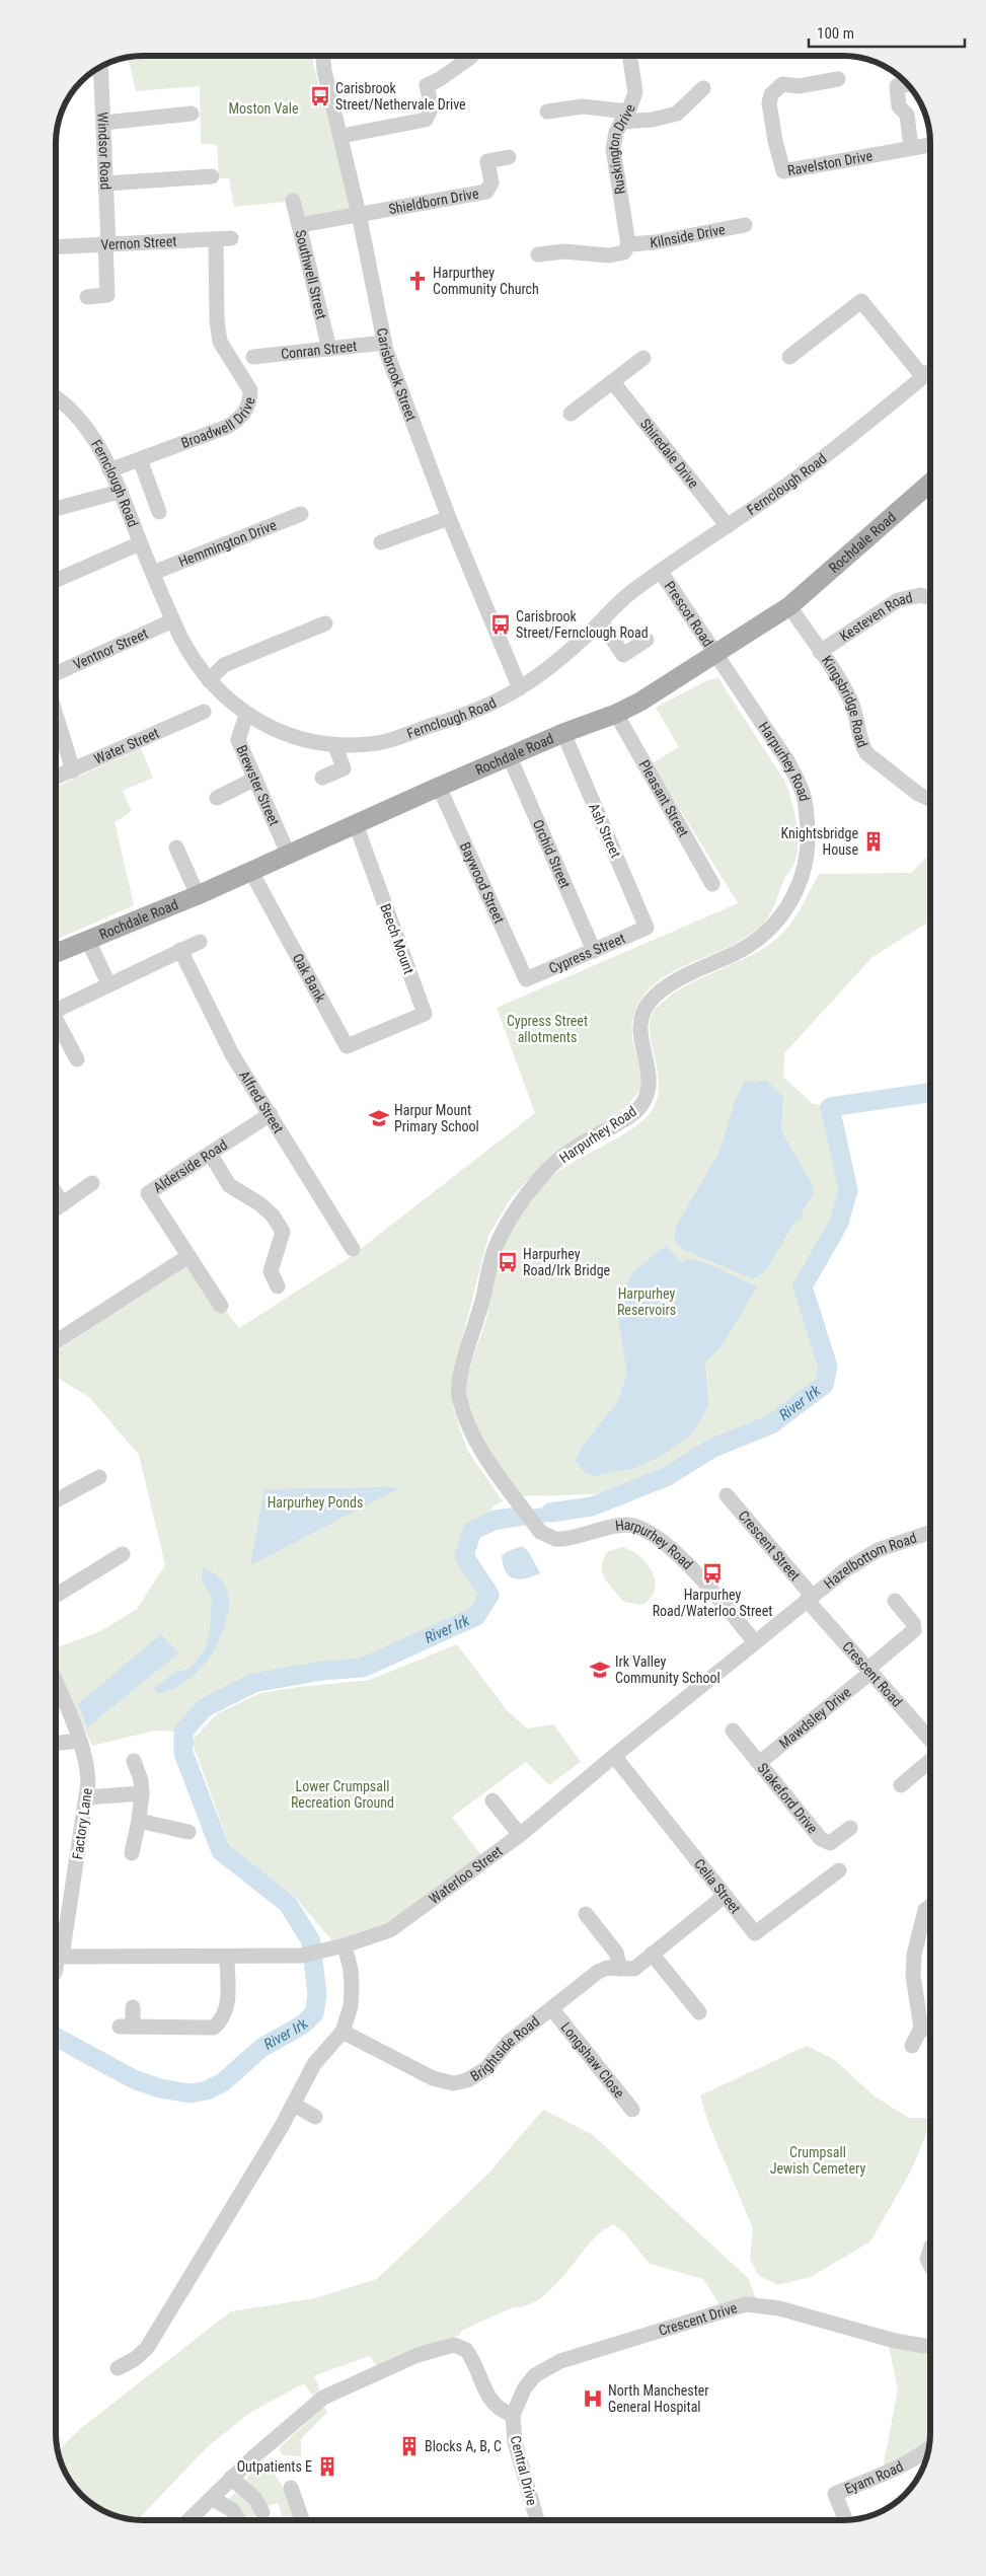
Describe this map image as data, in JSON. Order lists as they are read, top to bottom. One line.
{"streets":{"main road":["Rochdale Road"],"street":["Ruskington Drive","Windsor Road","Ravelston Drive","Shieldborn Drive","Kilnside Drive","Vernon Street","Southwell Street","Conran Street","Carisbrook Street","Broadwell Drive","Shiredale Drive","Fernclough Road","Hemmington Drive","Prescot Road","Kesteven Road","Ventnor Street","Kingsbridge Road","Water Street","Harpurhey Road","Brewster Street","Pleasant Street","Ash Street","Orchid Street","Baywood Street","Beech Mount","Cypress Street","Oak Bank","Alfred Street","Alderside Road","Crescent Street","Hazelbottom Road","Crescent Road","Mawdsley Drive","Stakeford Drive","Factory Lane","Waterloo Street","Celia Street","Brightside Road","Longshaw Close","Crescent Drive","Central Drive","Eyam Road"]},"crossings":[["Ruskington Drive","Kilnside Drive"],["Windsor Road","Vernon Street"],["Shieldborn Drive","Carisbrook Street"],["Vernon Street","Broadwell Drive"],["Southwell Street","Conran Street"],["Conran Street","Carisbrook Street"],["Carisbrook Street","Fernclough Road"],["Broadwell Drive","Fernclough Road"],["Shiredale Drive","Fernclough Road"],["Fernclough Road","Hemmington Drive"],["Fernclough Road","Prescot Road"],["Fernclough Road","Ventnor Street"],["Fernclough Road","Brewster Street"],["Rochdale Road","Prescot Road"],["Rochdale Road","Kingsbridge Road"],["Rochdale Road","Harpurhey Road"],["Rochdale Road","Brewster Street"],["Rochdale Road","Pleasant Street"],["Rochdale Road","Ash Street"],["Rochdale Road","Orchid Street"],["Rochdale Road","Baywood Street"],["Rochdale Road","Beech Mount"],["Rochdale Road","Oak Bank"],["Prescot Road","Harpurhey Road"],["Kesteven Road","Kingsbridge Road"],["Harpurhey Road","Waterloo Street"],["Ash Street","Cypress Street"],["Orchid Street","Cypress Street"],["Baywood Street","Cypress Street"],["Beech Mount","Oak Bank"],["Alfred Street","Alderside Road"],["Crescent Street","Hazelbottom Road"],["Crescent Street","Crescent Road"],["Crescent Street","Waterloo Street"],["Hazelbottom Road","Crescent Road"],["Hazelbottom Road","Waterloo Street"],["Crescent Road","Mawdsley Drive"],["Crescent Road","Waterloo Street"],["Mawdsley Drive","Stakeford Drive"],["Factory Lane","Waterloo Street"],["Waterloo Street","Celia Street"],["Celia Street","Brightside Road"],["Brightside Road","Longshaw Close"],["Crescent Drive","Central Drive"]],"water":["River Irk"],"parks":["Moston Vale","Cypress Street allotments","Harpurhey Reservoirs","Harpurhey Ponds","Lower Crumpsall Recreation Ground","Crumpsall Jewish Cemetery"],"places":{"bus stop":["Carisbrook Street/Nethervale Drive","Carisbrook Street/Fernclough Road","Harpurhey Road/Irk Bridge","Harpurhey Road/Waterloo Street"],"church":["Harpurthey Community Church"],"building":["Knightsbridge House","Blocks A, B, C","Outpatients E"],"school or university":["Harpur Mount Primary School","Irk Valley Community School"],"hospital":["North Manchester General Hospital"]},"scale_bar":"100 m"}
